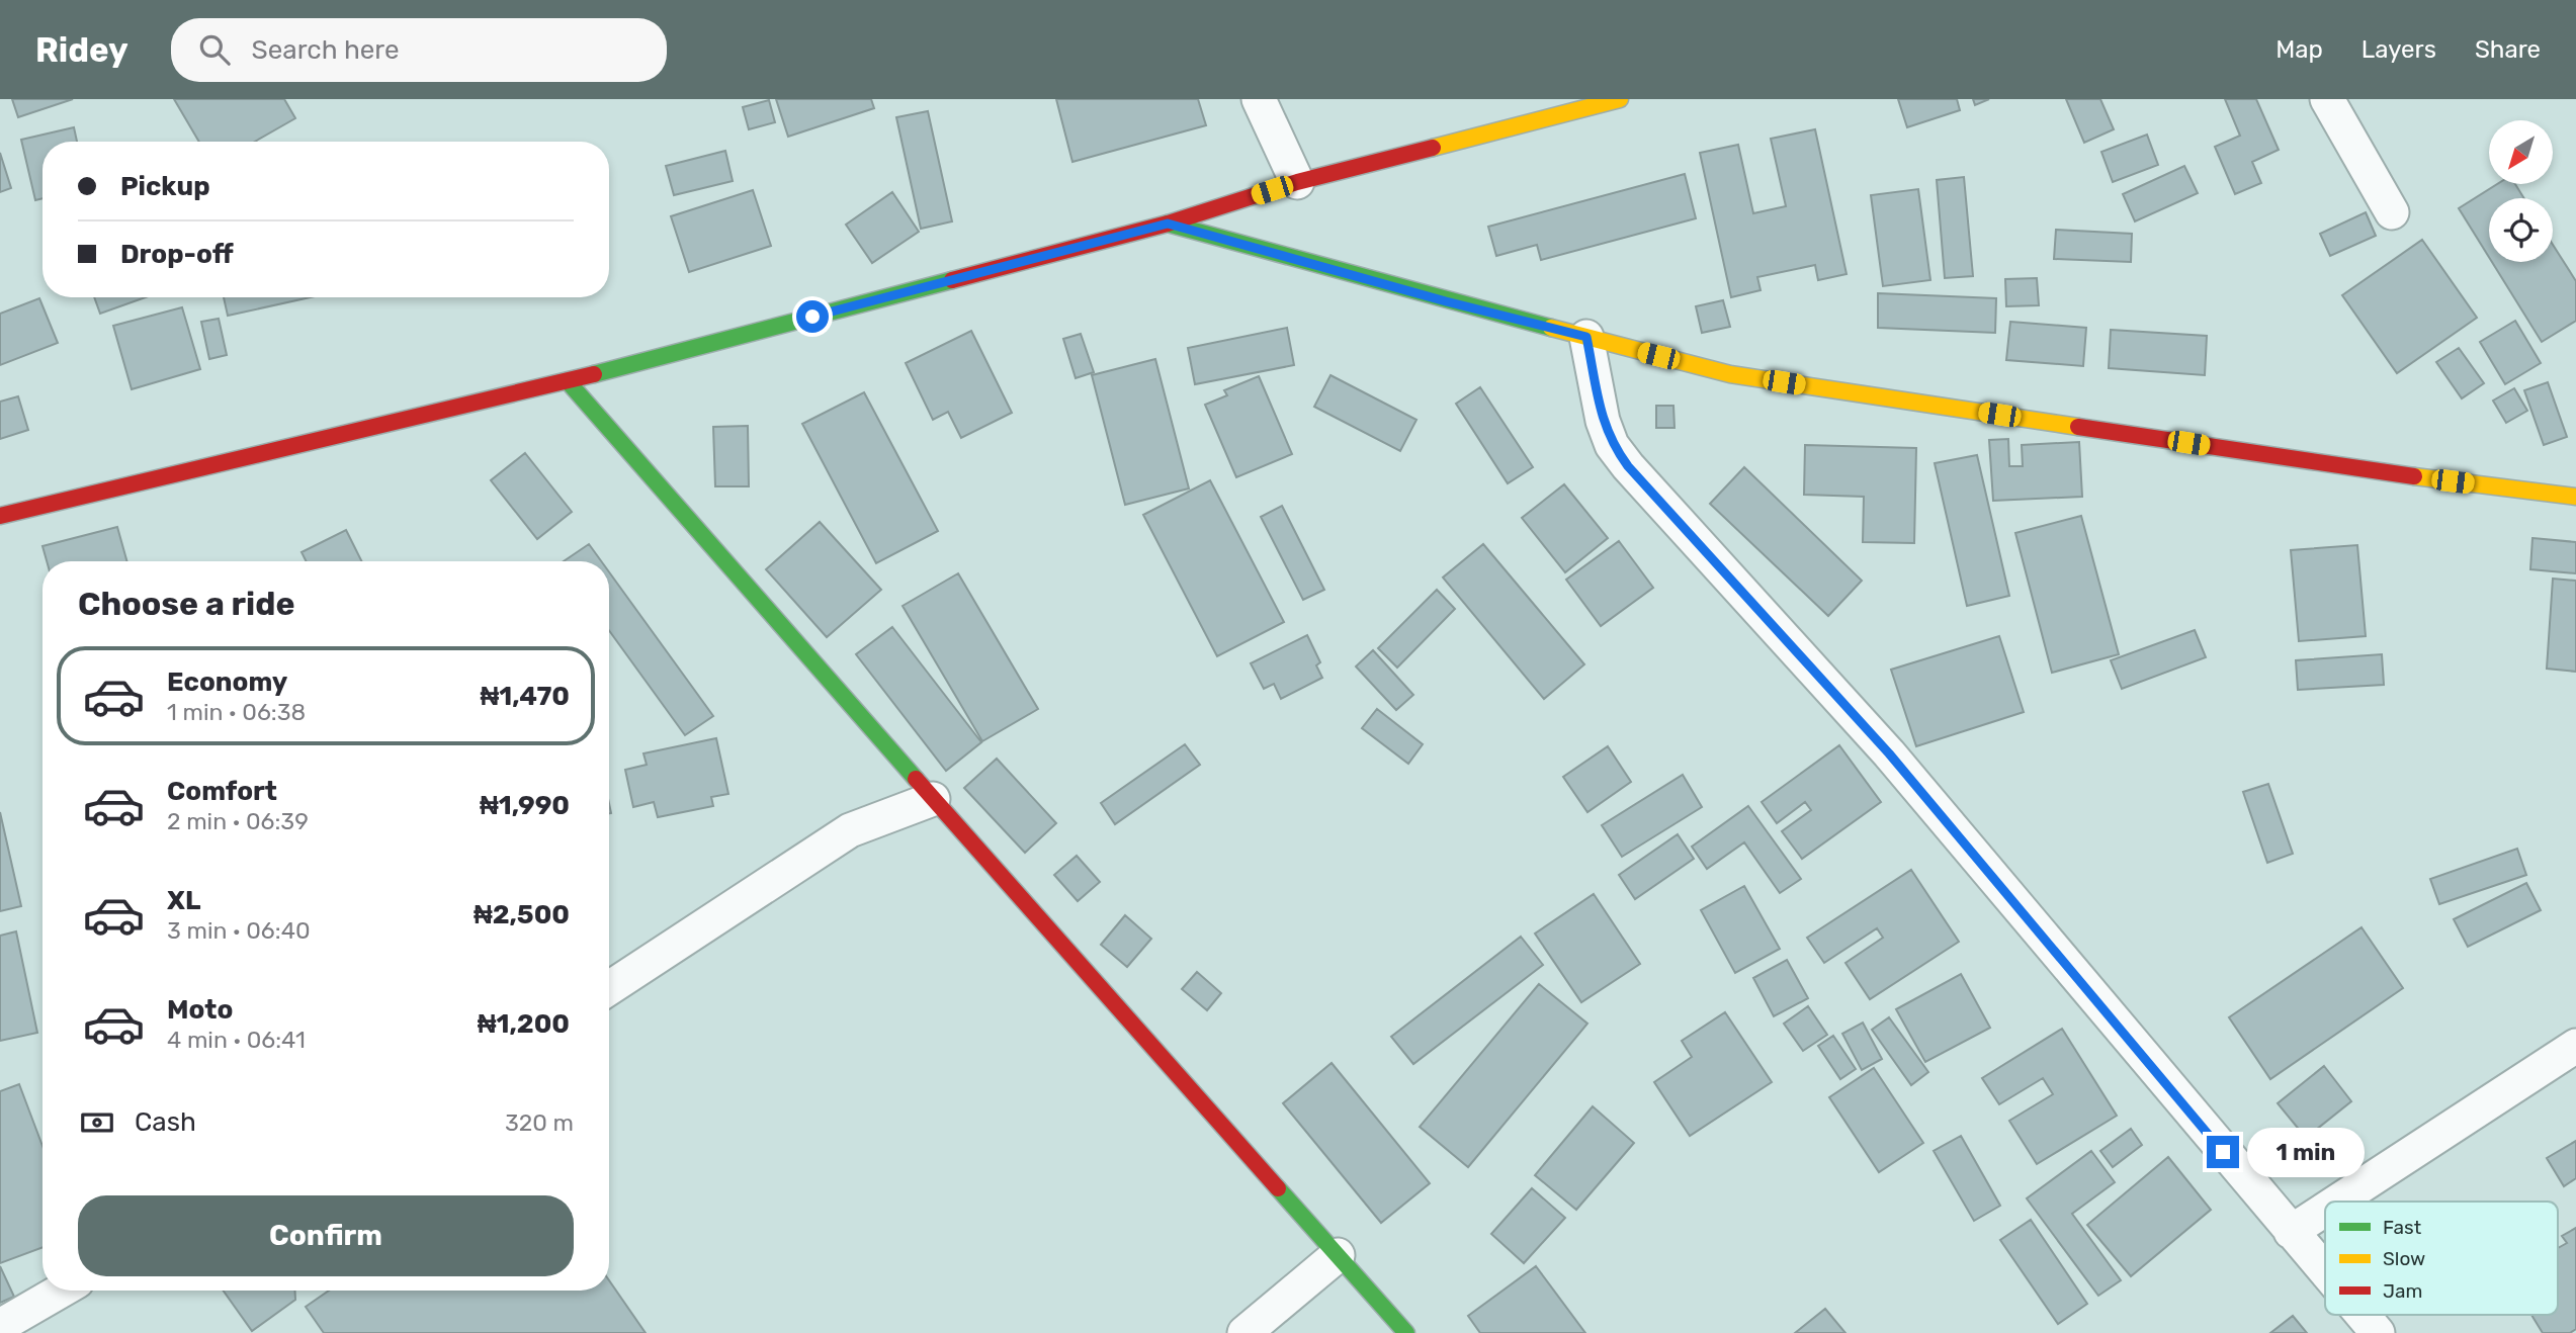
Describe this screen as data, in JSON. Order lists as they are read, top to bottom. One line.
{"legend":["Fast","Slow","Jam"],"north":"bottom left","page":{"header":"Ridey","search":"Search here","nav":["Map","Layers","Share"],"banner":["Pickup","Drop-off"],"heading":"Choose a ride","list":[{"name":"Economy","note":"1 min · 06:38","value":"₦1,470"},{"name":"Comfort","note":"2 min · 06:39","value":"₦1,990"},{"name":"XL","note":"3 min · 06:40","value":"₦2,500"},{"name":"Moto","note":"4 min · 06:41","value":"₦1,200"}],"pay":["Cash","320 m"],"bubble":"1 min","buttons":"Confirm"}}
